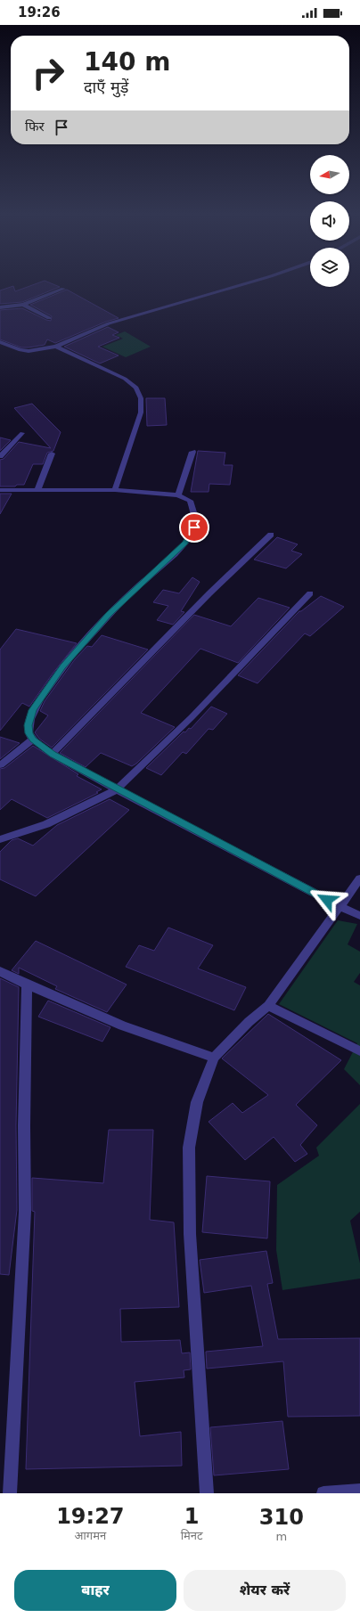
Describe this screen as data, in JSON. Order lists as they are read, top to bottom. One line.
{"north":"left","page":{"status":"19:26","turn":["140 m","दाएँ मुड़ें"],"then":"फिर","eta":["19:27","आगमन","1","मिनट","310","m"],"buttons":["बाहर","शेयर करें"]}}
